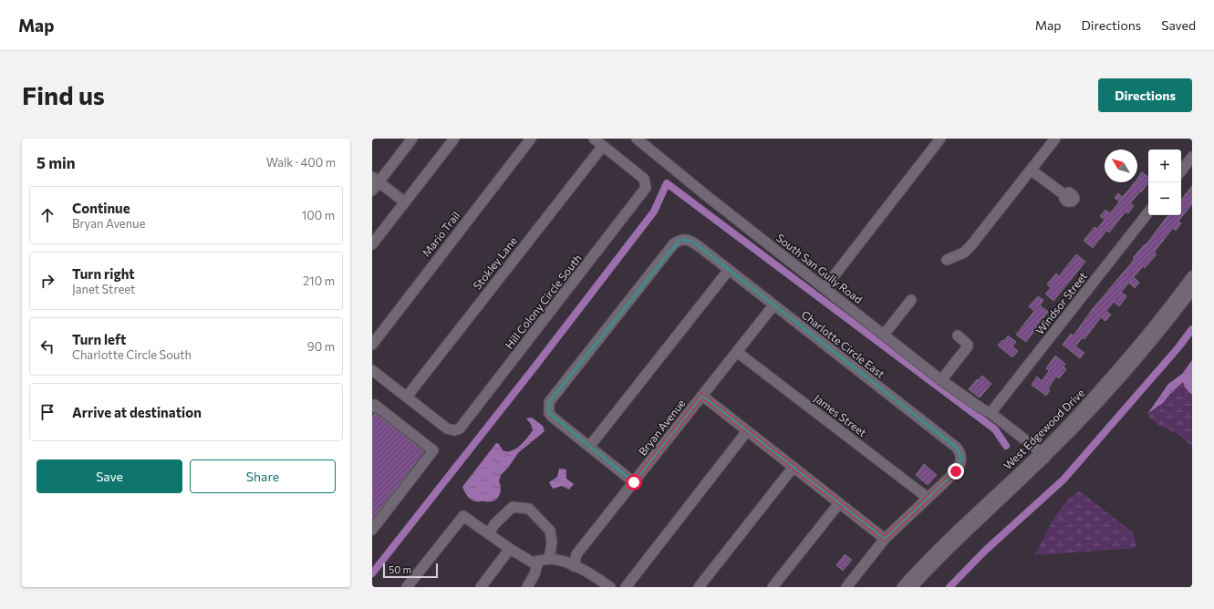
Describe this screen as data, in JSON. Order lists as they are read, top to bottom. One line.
{"streets":{"street":["Mario Trail","Stokley Lane","South San Gully Road","Hill Colony Circle South","Windsor Street","Charlotte Circle East","James Street","Bryan Avenue","West Edgewood Drive"]},"crossings":[["Stokley Lane","Hill Colony Circle South"],["South San Gully Road","Windsor Street"],["South San Gully Road","West Edgewood Drive"],["Charlotte Circle East","James Street"],["Charlotte Circle East","Bryan Avenue"],["James Street","Bryan Avenue"]],"scale_bar":"50 m","north":"top left","page":{"header":"Map","nav":["Map","Directions","Saved"],"buttons":["Directions",["Save","Share"]],"title":"Find us","heading":["5 min","Walk · 400 m"],"map_buttons":["+","−"],"list":[["Continue","Bryan Avenue","100 m"],["Turn right","Janet Street","210 m"],["Turn left","Charlotte Circle South","90 m"],"Arrive at destination"],"scale":"50 m"}}
